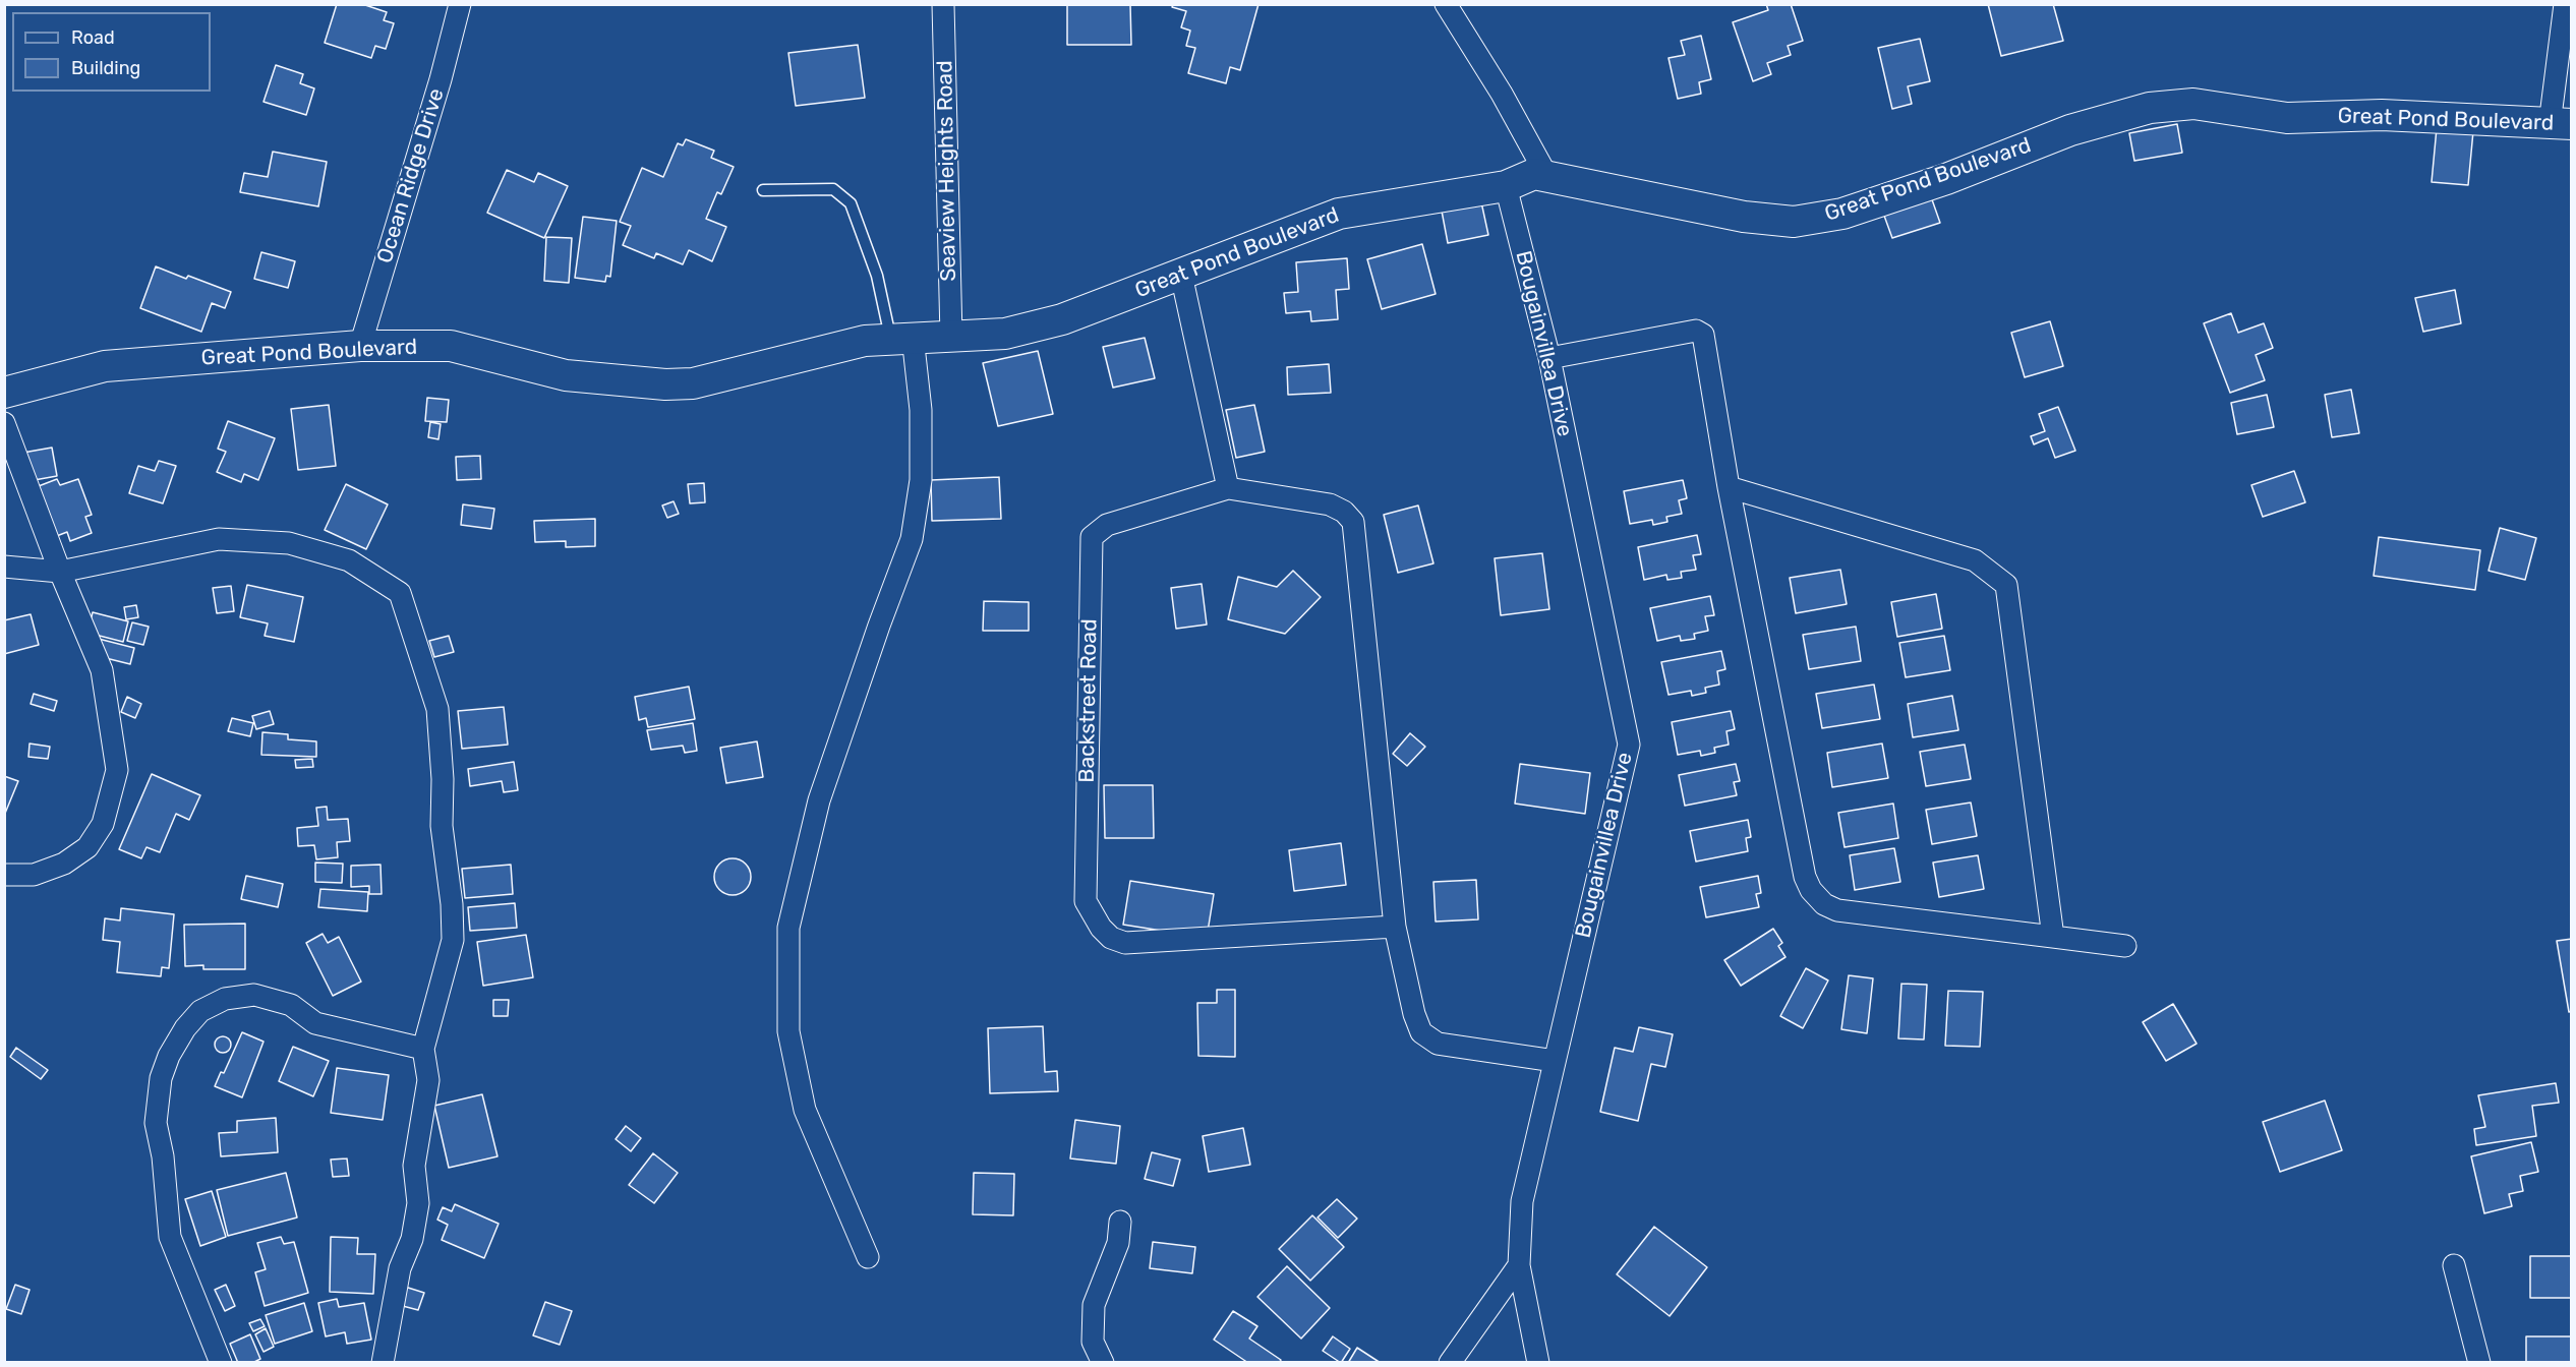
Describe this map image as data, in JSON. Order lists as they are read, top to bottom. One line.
{"streets":{"street":["Great Pond Boulevard","Seaview Heights Road","Ocean Ridge Drive","Bougainvillea Drive","Backstreet Road"]},"crossings":[["Great Pond Boulevard","Seaview Heights Road"],["Great Pond Boulevard","Ocean Ridge Drive"],["Great Pond Boulevard","Bougainvillea Drive"]],"legend":["Road","Building"]}
